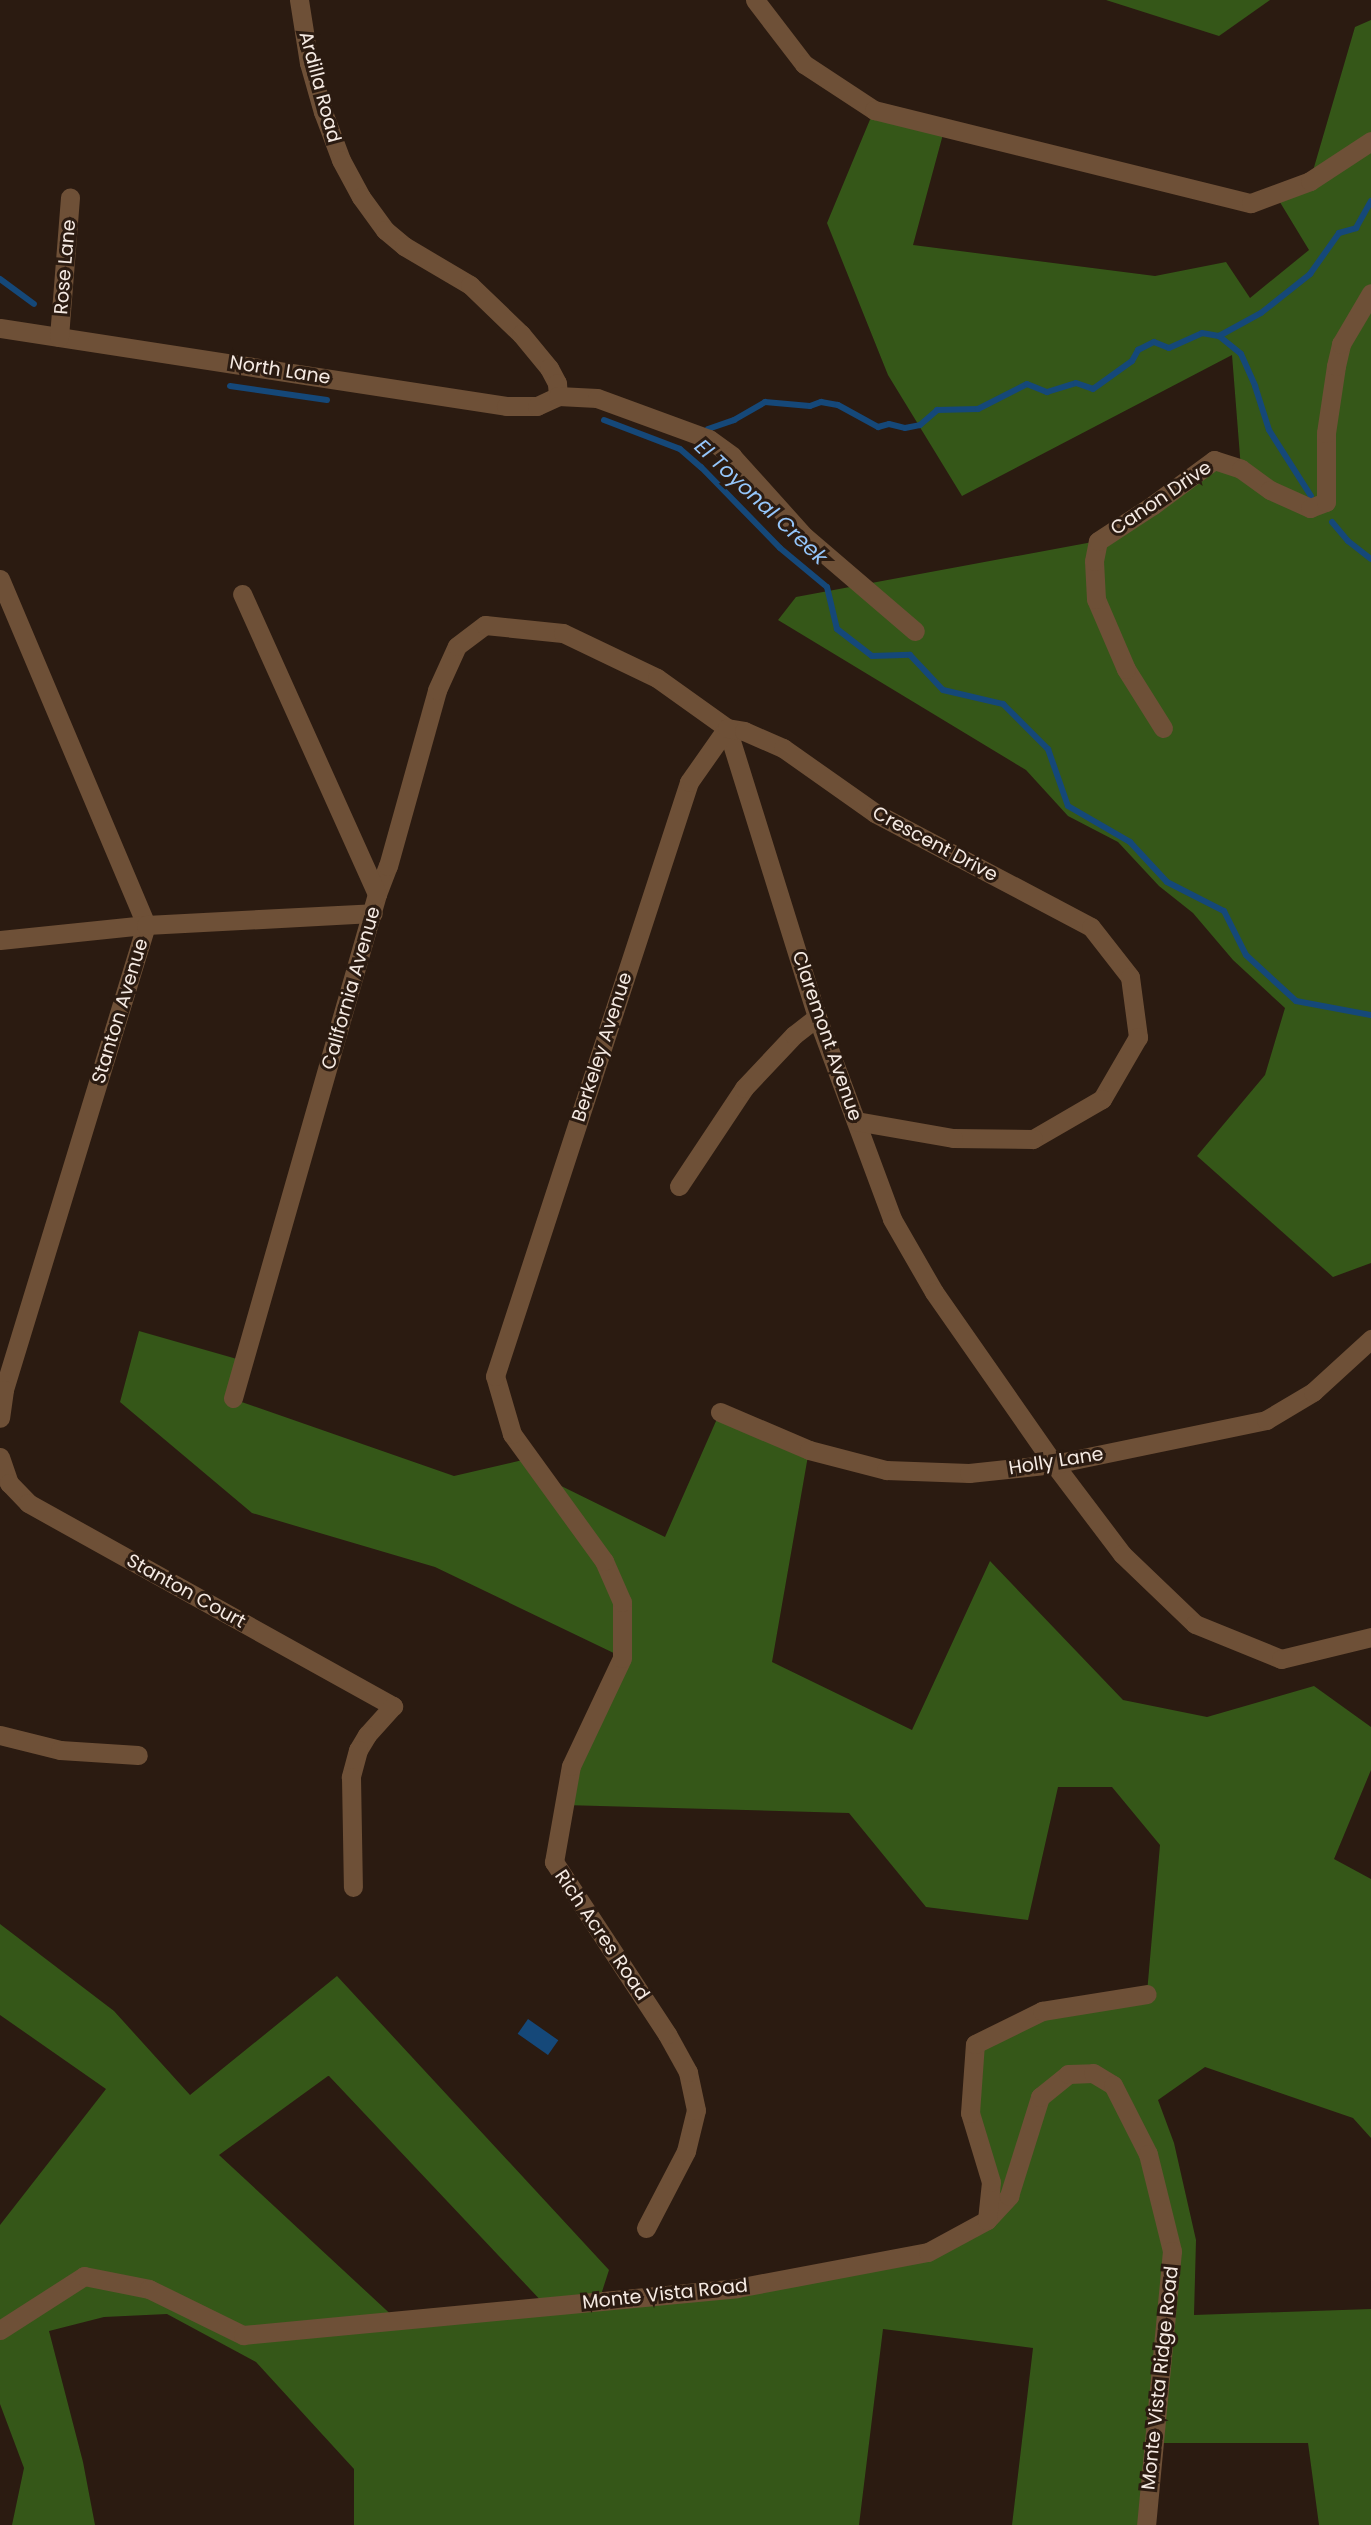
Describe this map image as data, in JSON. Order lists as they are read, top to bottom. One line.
{"streets":{"street":["Ardilla Road","Rose Lane","North Lane","Canon Drive","Crescent Drive","California Avenue","Stanton Avenue","Claremont Avenue","Berkeley Avenue","Holly Lane","Stanton Court","Rich Acres Road","Monte Vista Road","Monte Vista Ridge Road"]},"crossings":[["Ardilla Road","North Lane"],["Rose Lane","North Lane"],["Crescent Drive","Claremont Avenue"],["Crescent Drive","Berkeley Avenue"],["Claremont Avenue","Berkeley Avenue"],["Claremont Avenue","Holly Lane"],["Berkeley Avenue","Rich Acres Road"],["Monte Vista Road","Monte Vista Ridge Road"]],"water":["El Toyonal Creek"]}
